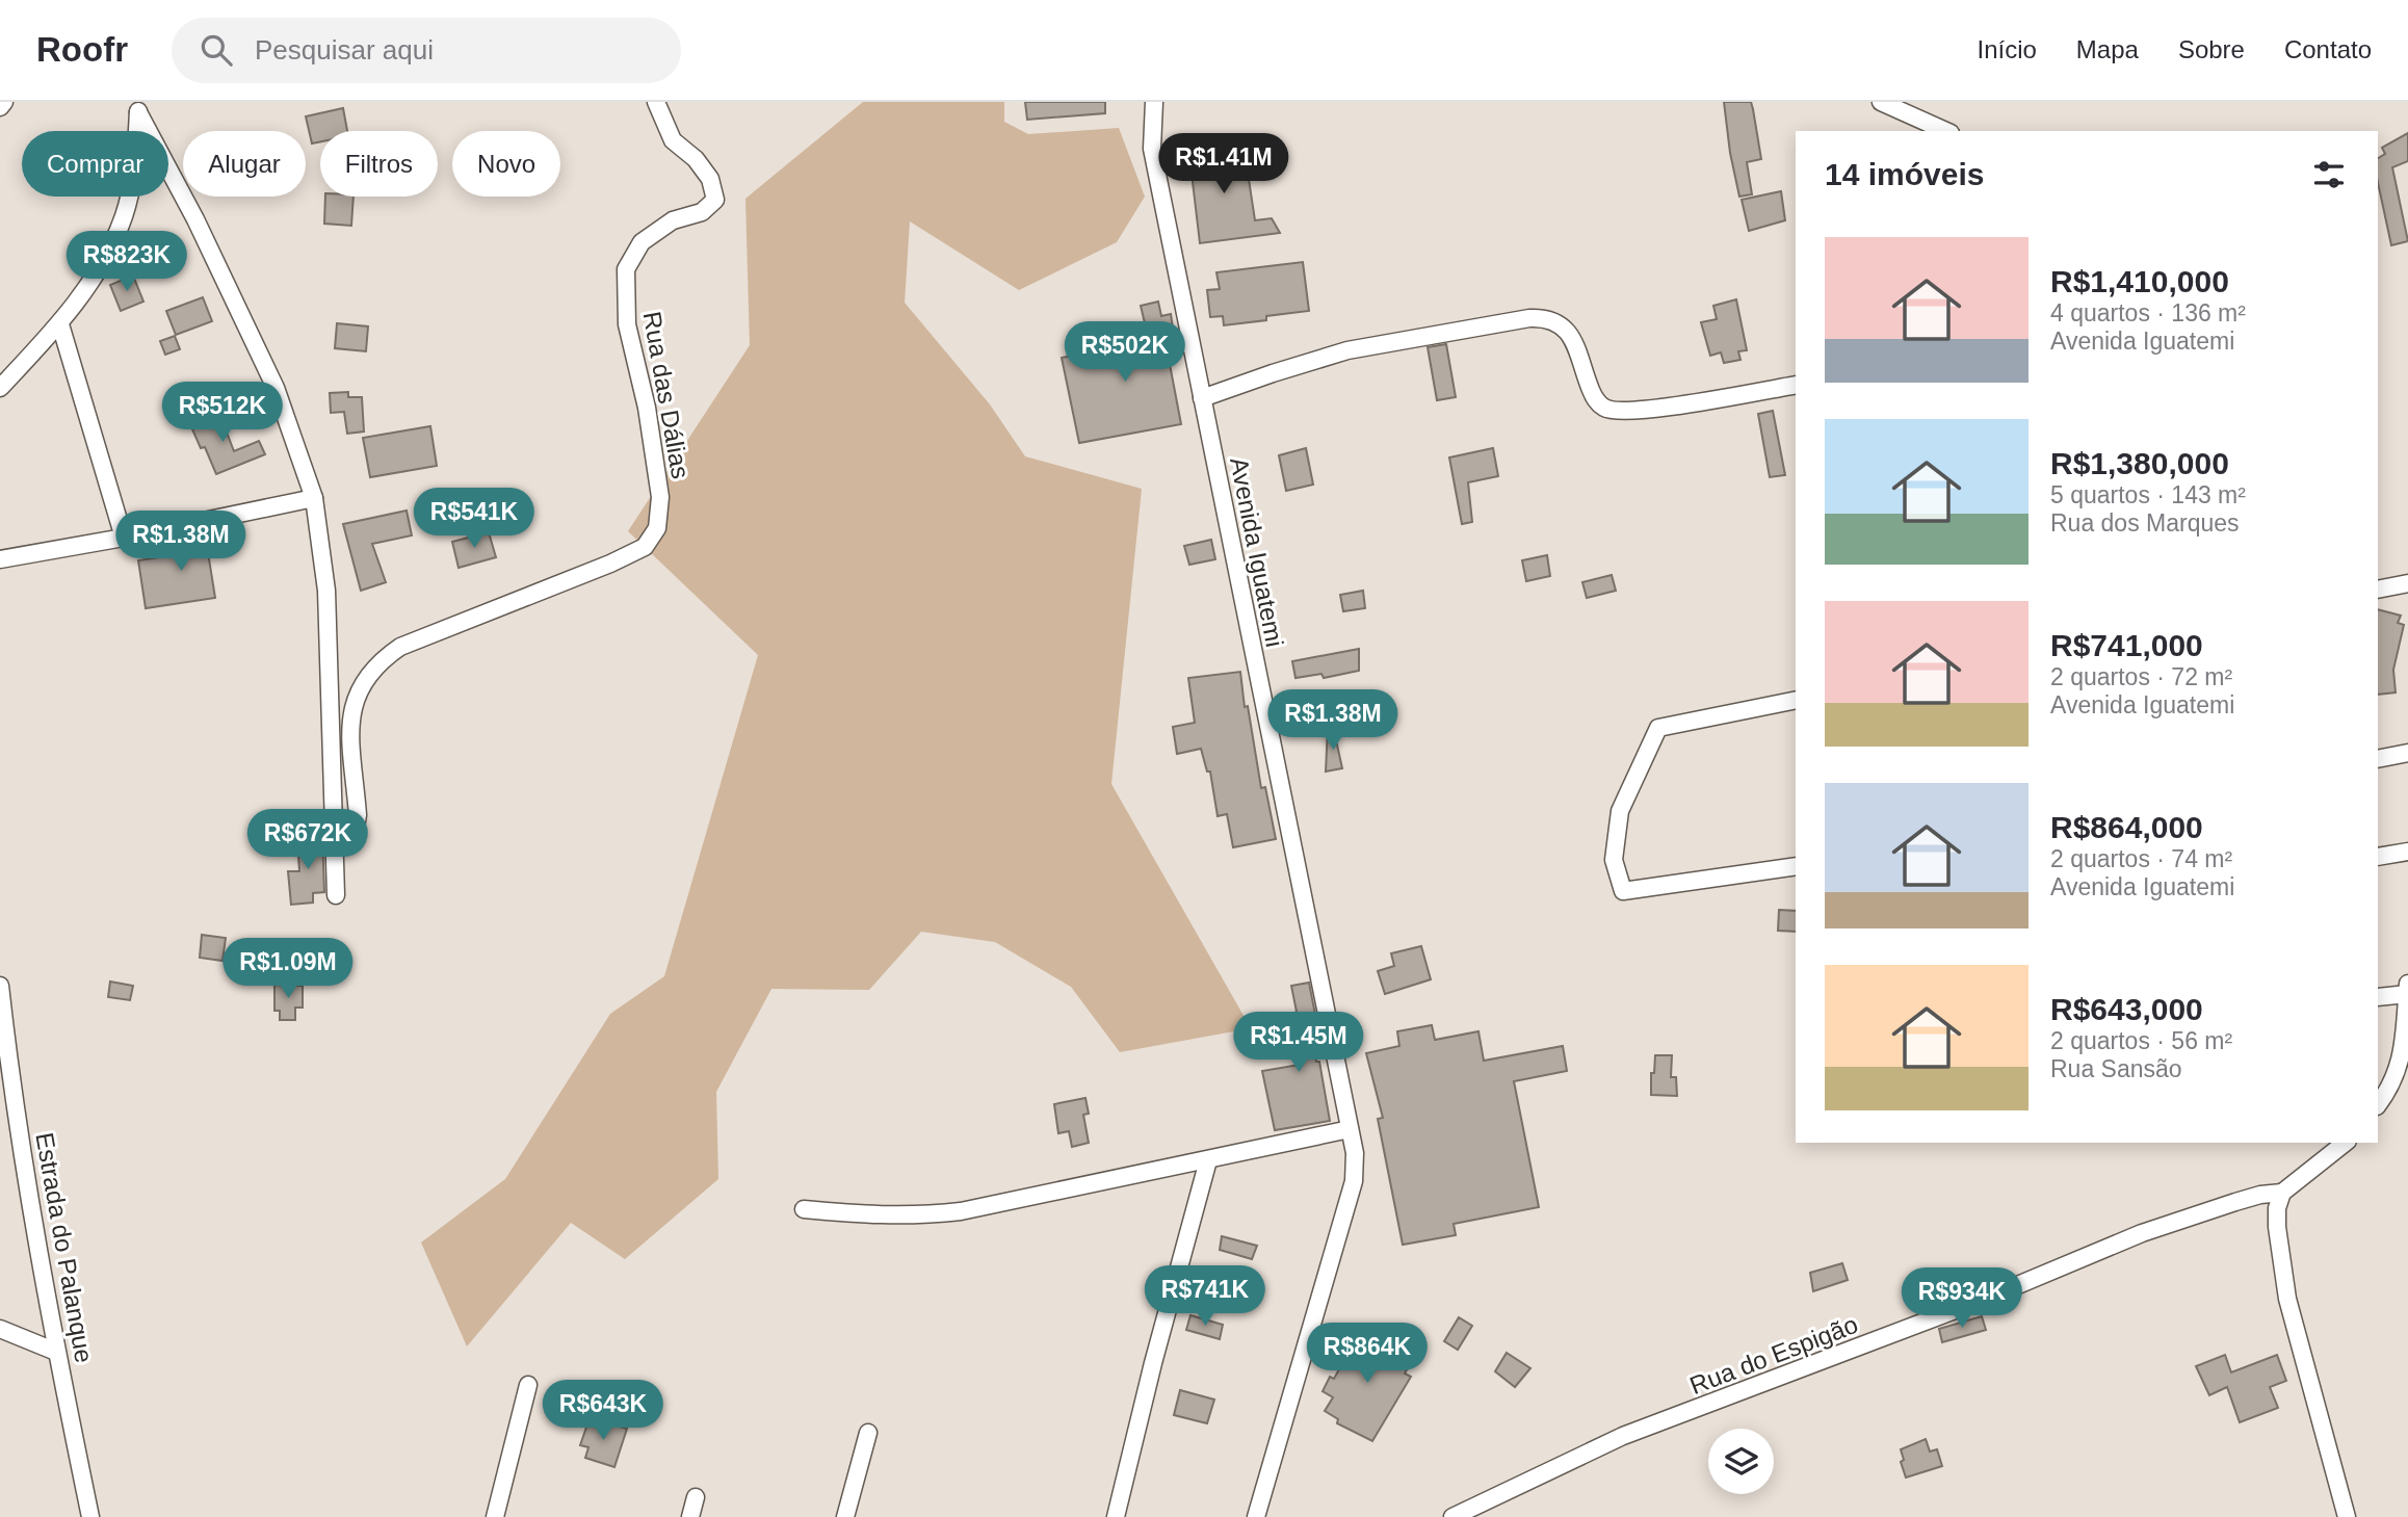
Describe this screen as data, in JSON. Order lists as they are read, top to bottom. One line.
{"streets":{"street":["Rua das Dálias","Avenida Iguatemi","Estrada do Palanque","Rua do Espigão"]},"page":{"header":"Roofr","search":"Pesquisar aqui","nav":["Início","Mapa","Sobre","Contato"],"chip":["Comprar","Alugar","Filtros","Novo"],"heading":"14 imóveis","price":["R$1.41M","R$823K","R$502K","R$512K","R$541K","R$1.38M","R$1.38M","R$672K","R$1.09M","R$1.45M","R$741K","R$934K","R$864K","R$643K"],"list":[{"name":"R$1,410,000","note":"4 quartos · 136 m² · Avenida Iguatemi"},{"name":"R$1,380,000","note":"5 quartos · 143 m² · Rua dos Marques"},{"name":"R$741,000","note":"2 quartos · 72 m² · Avenida Iguatemi"},{"name":"R$864,000","note":"2 quartos · 74 m² · Avenida Iguatemi"},{"name":"R$643,000","note":"2 quartos · 56 m² · Rua Sansão"}]}}
